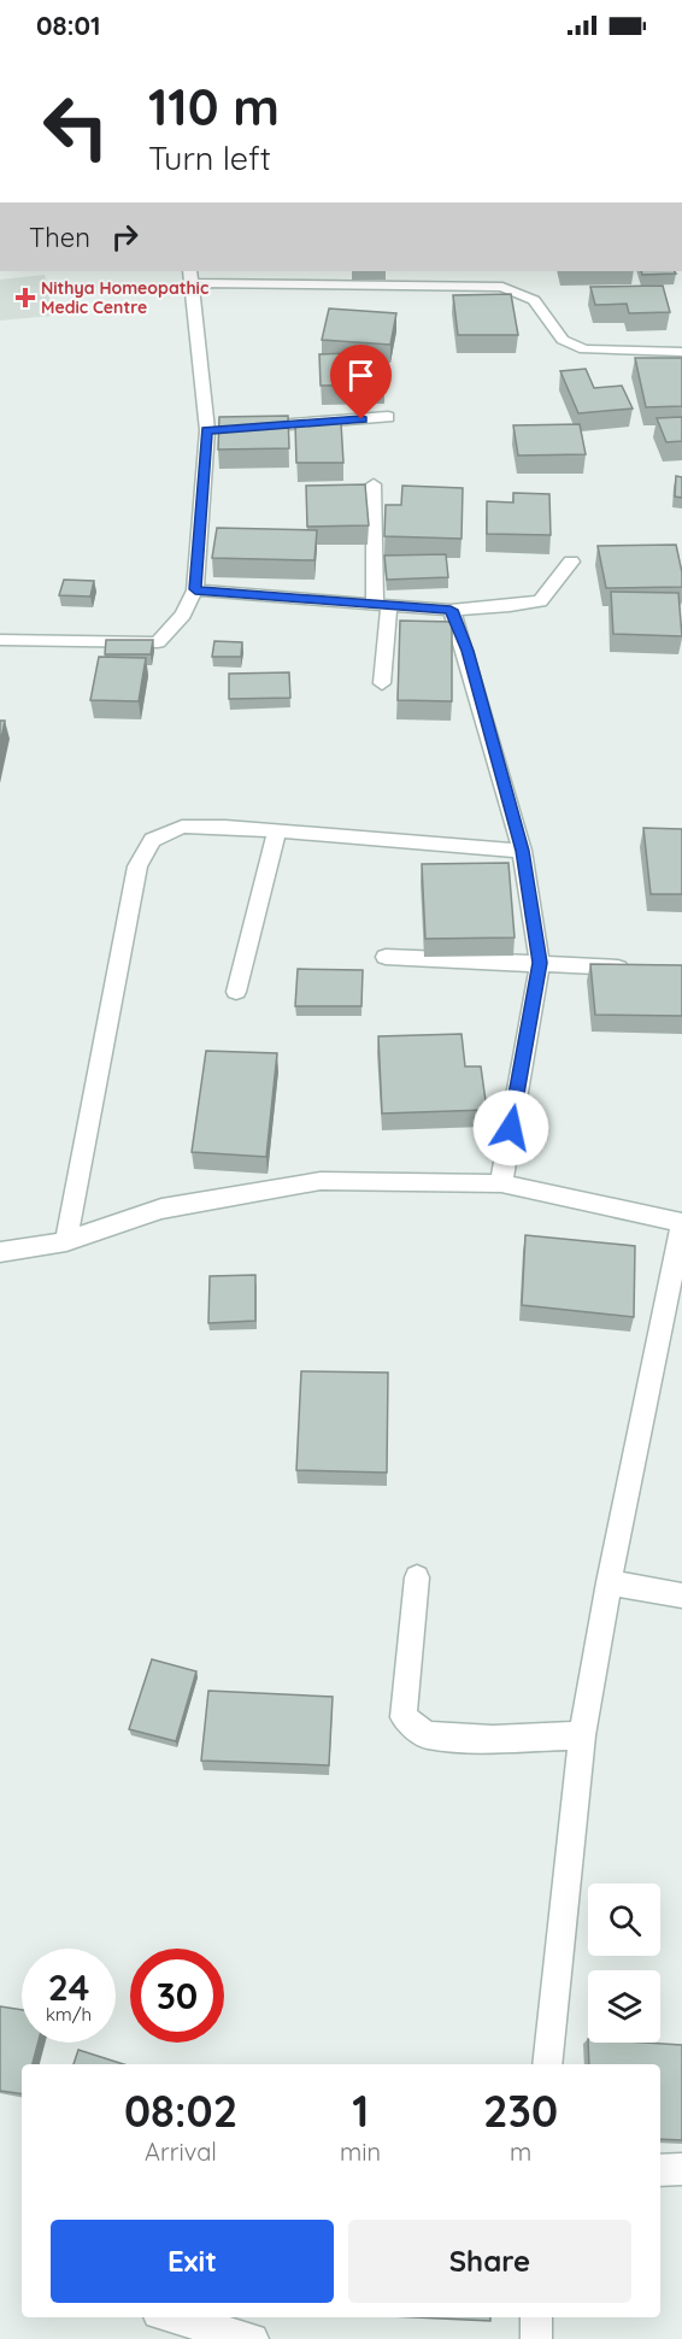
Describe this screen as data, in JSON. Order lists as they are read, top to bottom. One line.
{"places":{"health":["Nithya Homeopathic Medic Centre"]},"page":{"status":"08:01","turn":["110 m","Turn left"],"then":"Then","speed":"24 km/h","limit":"30","eta":["08:02","Arrival","1","min","230","m"],"buttons":["Exit","Share"]}}
